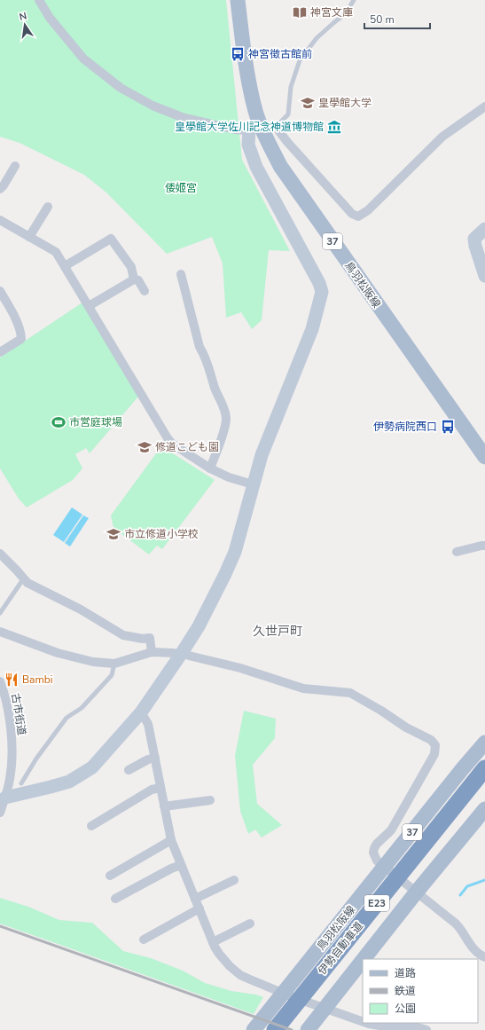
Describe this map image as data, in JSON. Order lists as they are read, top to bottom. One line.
{"streets":{"highway":["E23","伊勢自動車道"],"main road":["37","鳥羽松阪線"],"street":["古市街道"]},"districts":["久世戸町"],"parks":["倭姬宮"],"places":{"library":["神宮文庫"],"bus stop":["神宮徴古館前","伊勢病院西口"],"school or university":["皇學館大学","修道こども園","市立修道小学校"],"museum":["皇學館大学佐川記念神道博物館"],"sports":["市営庭球場"],"restaurant":["Bambi"]},"legend":["道路","鉄道","公園"],"scale_bar":"50 m","north":"top"}
